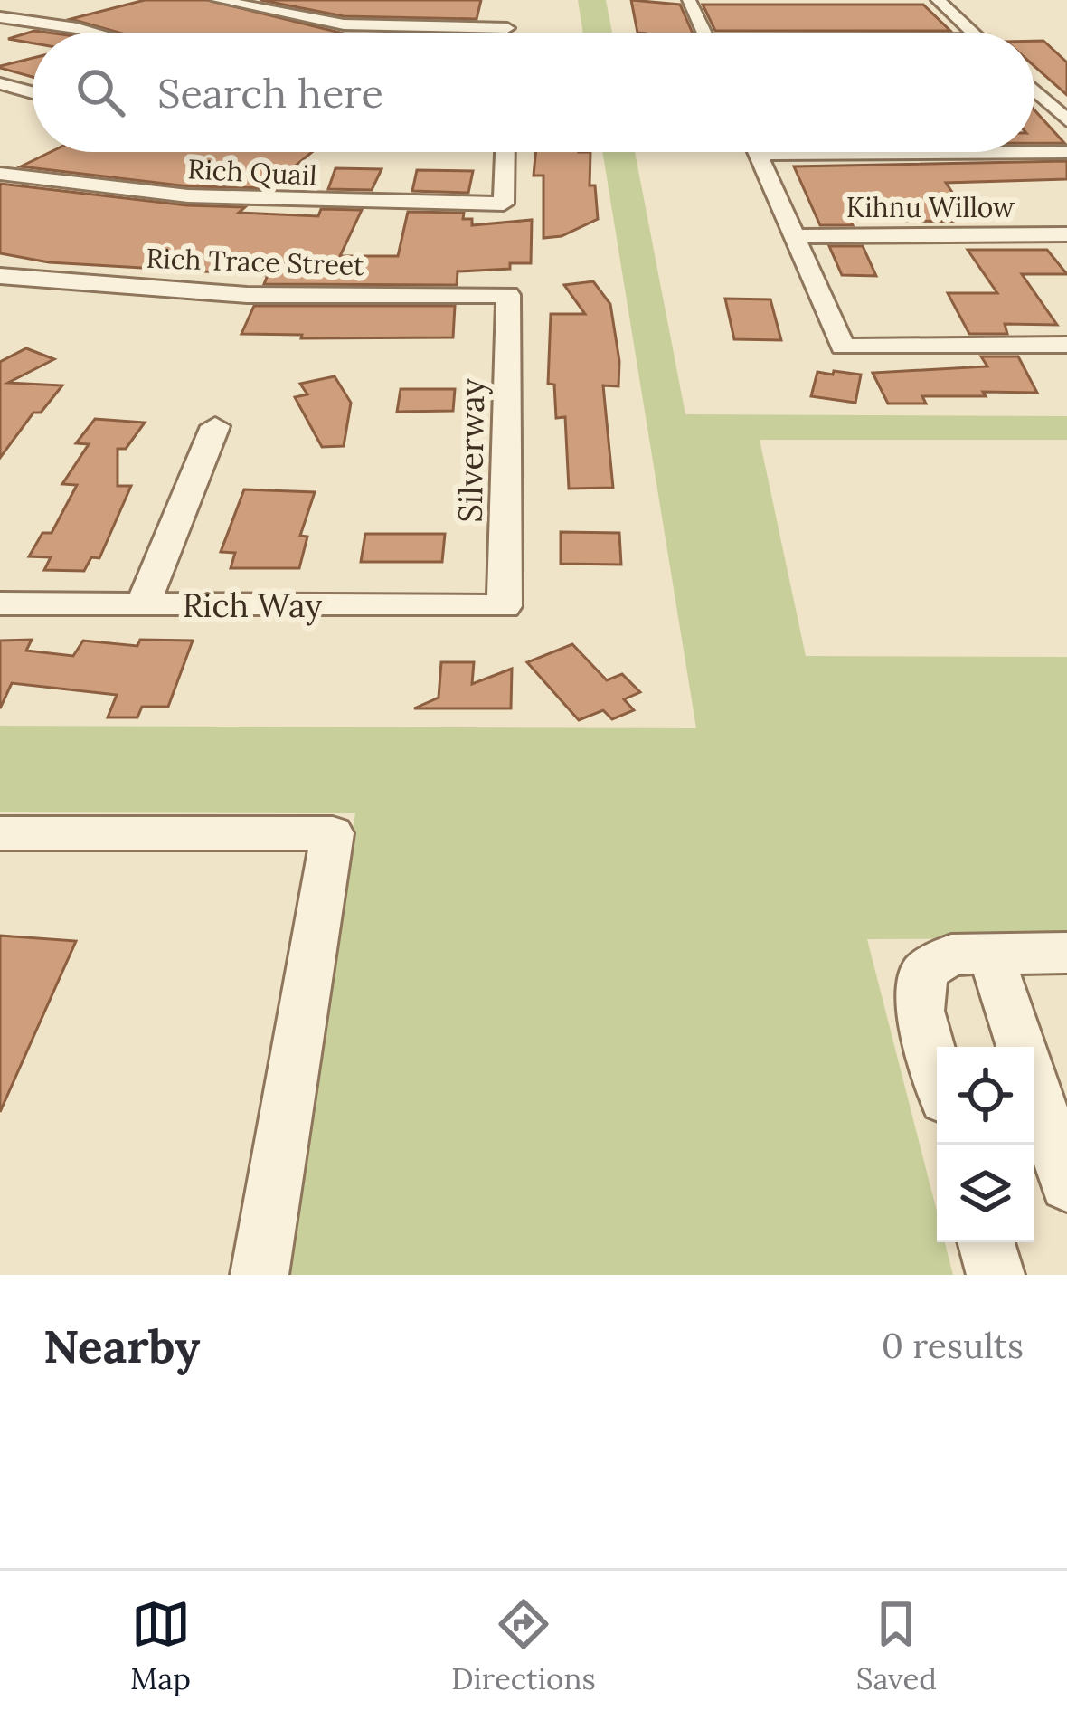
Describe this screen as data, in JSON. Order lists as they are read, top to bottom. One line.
{"streets":{"street":["Rich Quail","Kihnu Willow","Rich Trace Street","Silverway","Rich Way"]},"crossings":[["Rich Trace Street","Silverway"],["Silverway","Rich Way"]],"page":{"search":"Search here","heading":["Nearby","0 results"],"nav":["Map","Directions","Saved"]}}
